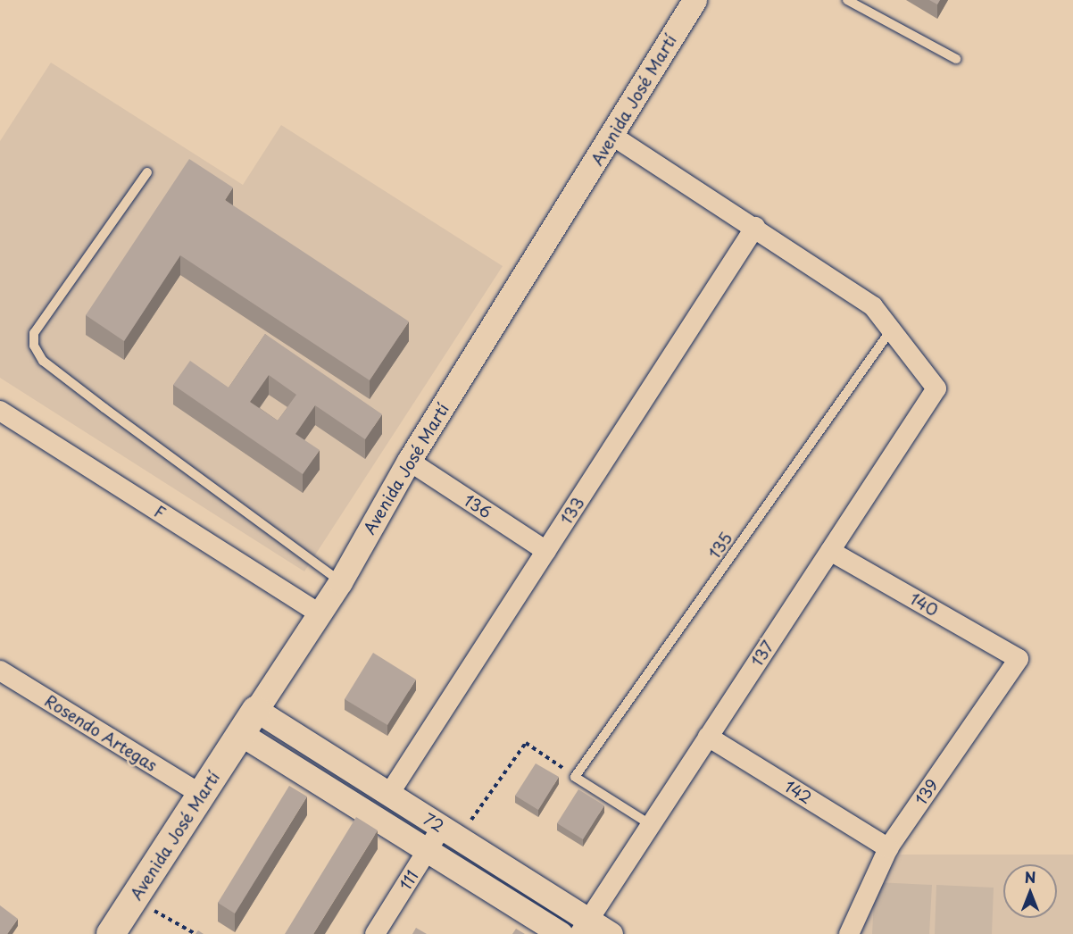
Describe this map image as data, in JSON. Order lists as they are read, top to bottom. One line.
{"streets":{"main road":["Avenida José Martí"],"street":["136","133","F","140","137","Rosendo Artegas","142","139","72","111"],"lane":["135"]},"crossings":[["Avenida José Martí","136"],["Avenida José Martí","F"],["Avenida José Martí","Rosendo Artegas"],["Avenida José Martí","72"],["136","133"],["133","72"],["135","137"],["140","137"],["140","139"],["137","142"],["137","72"],["142","139"],["72","111"]],"north":"top"}
